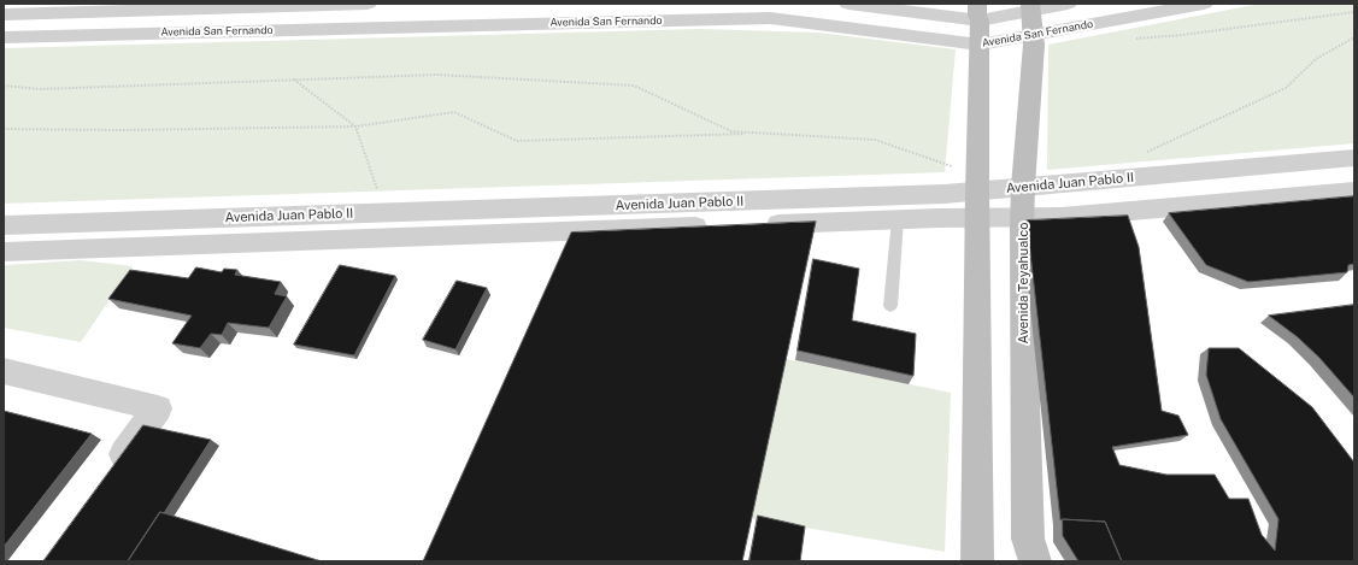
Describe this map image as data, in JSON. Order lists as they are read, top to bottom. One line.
{"streets":{"main road":["Avenida Teyahualco"],"street":["Avenida San Fernando","Avenida Juan Pablo II"]},"crossings":[["Avenida San Fernando","Avenida Teyahualco"],["Avenida Juan Pablo II","Avenida Teyahualco"]]}
